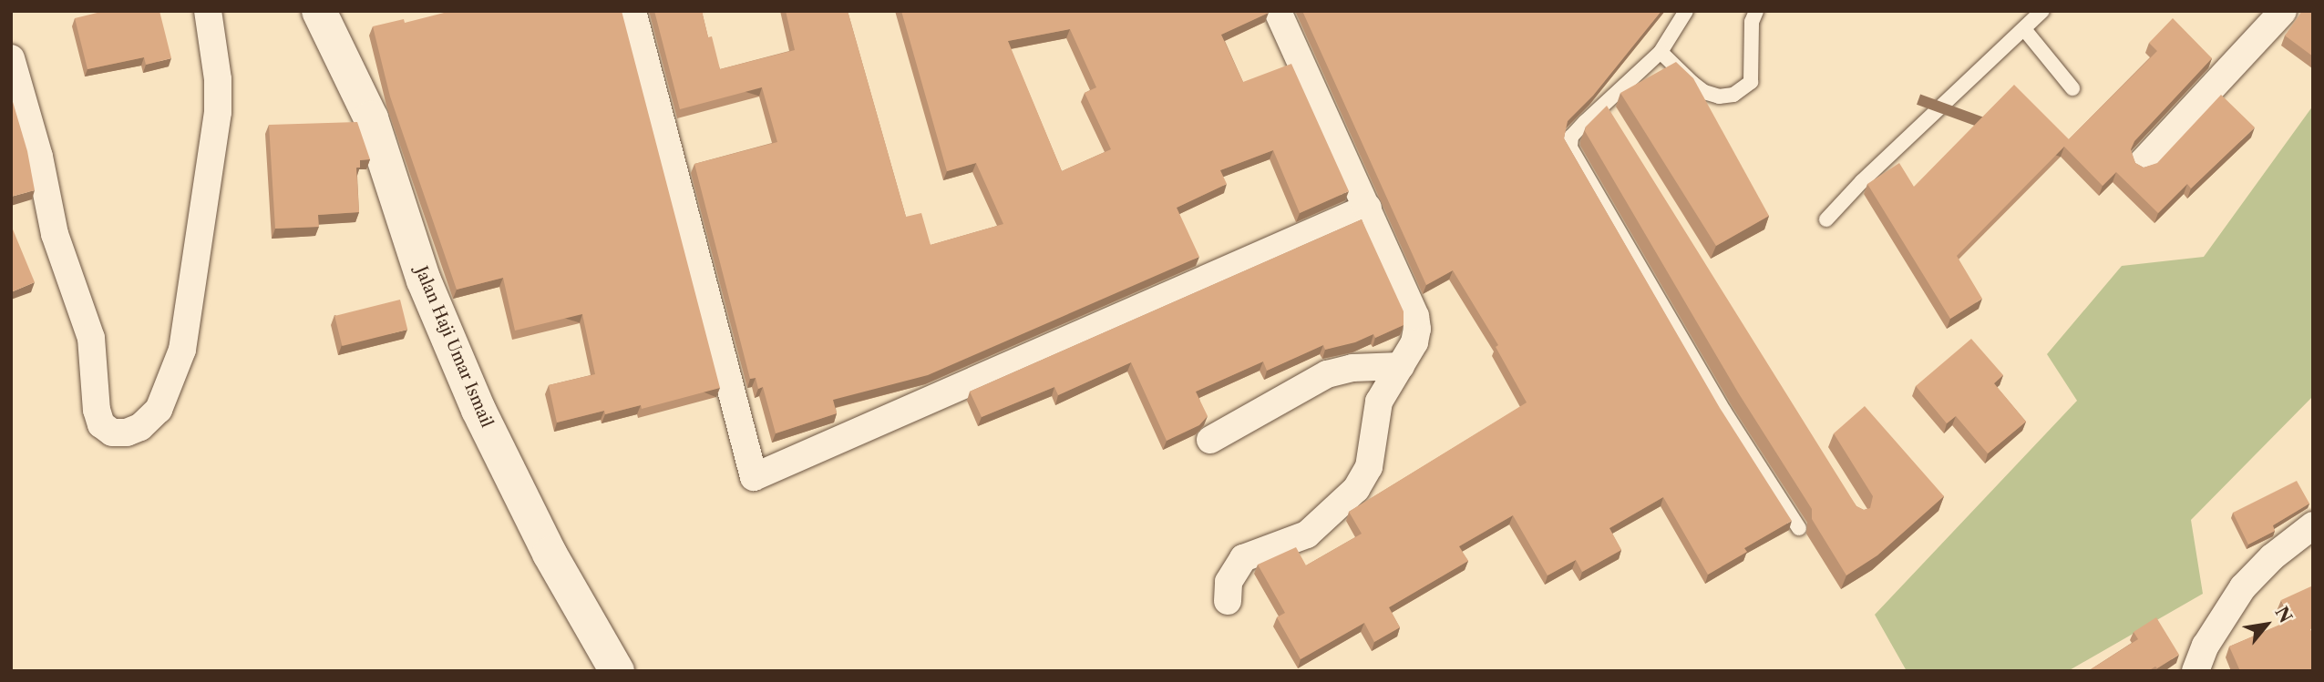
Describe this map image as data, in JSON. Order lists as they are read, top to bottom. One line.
{"streets":{"main road":["Jalan Haji Umar Ismail"]},"north":"top right"}
